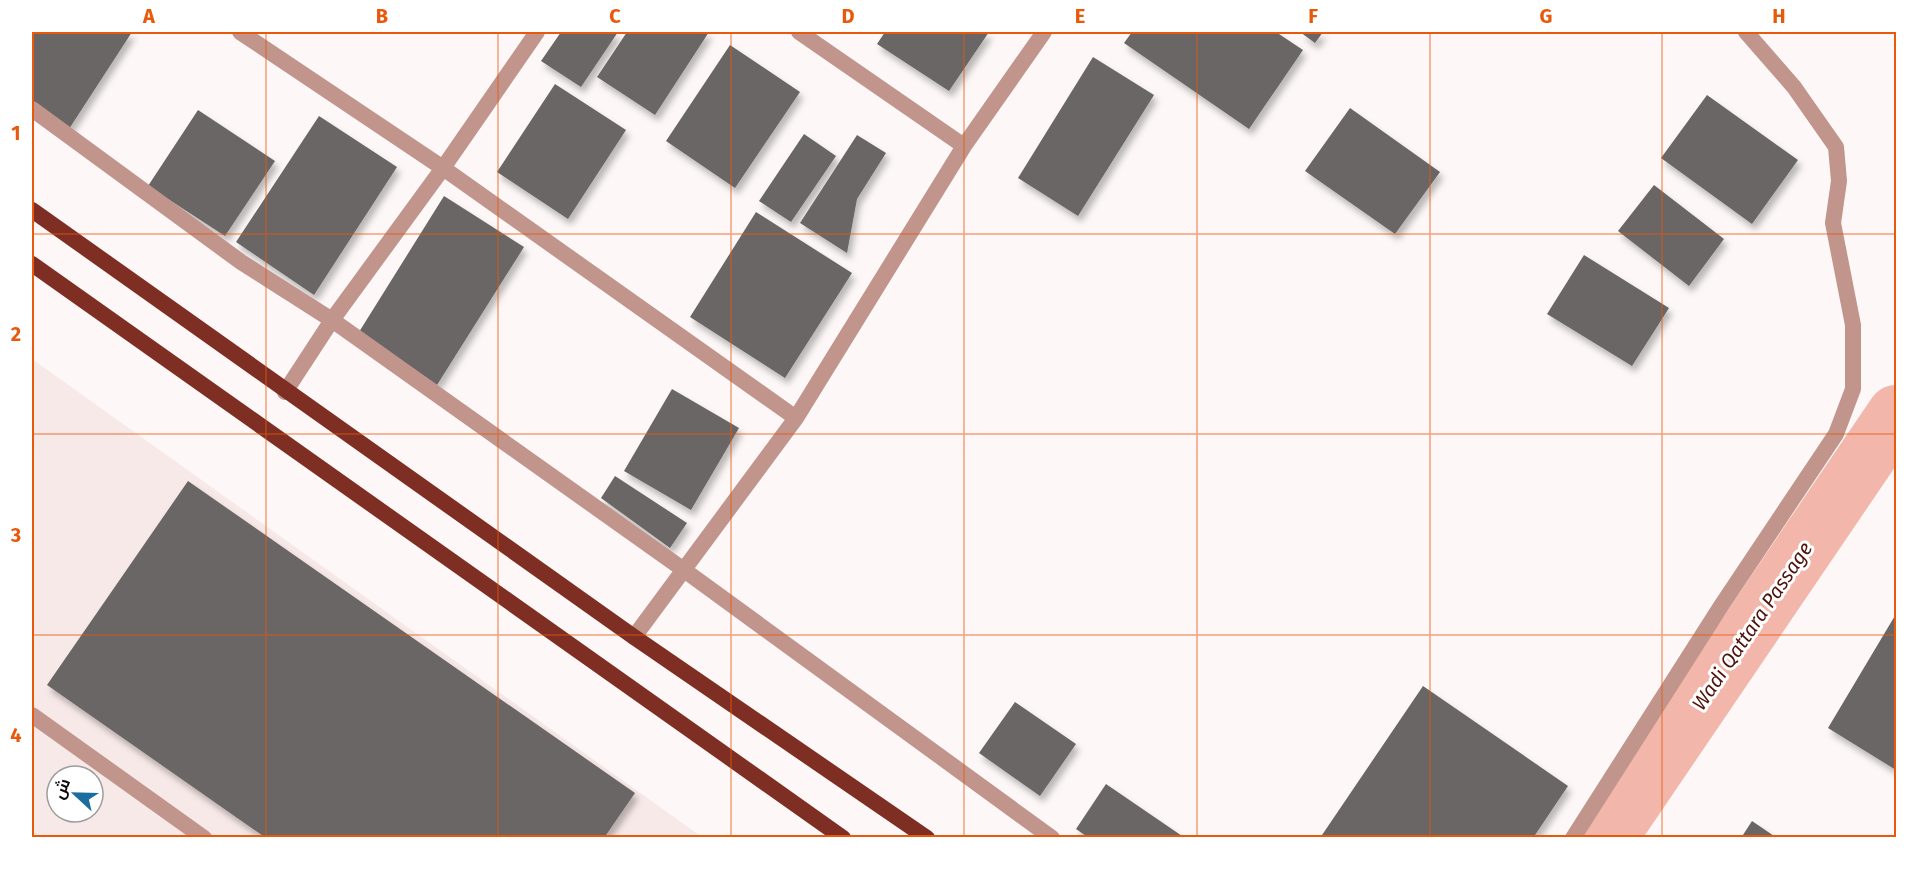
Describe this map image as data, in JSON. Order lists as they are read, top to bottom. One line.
{"water":["Wadi Qattara Passage"],"north":"left","grid":{"columns":["A","B","C","D","E","F","G","H"],"rows":["1","2","3","4"]}}
